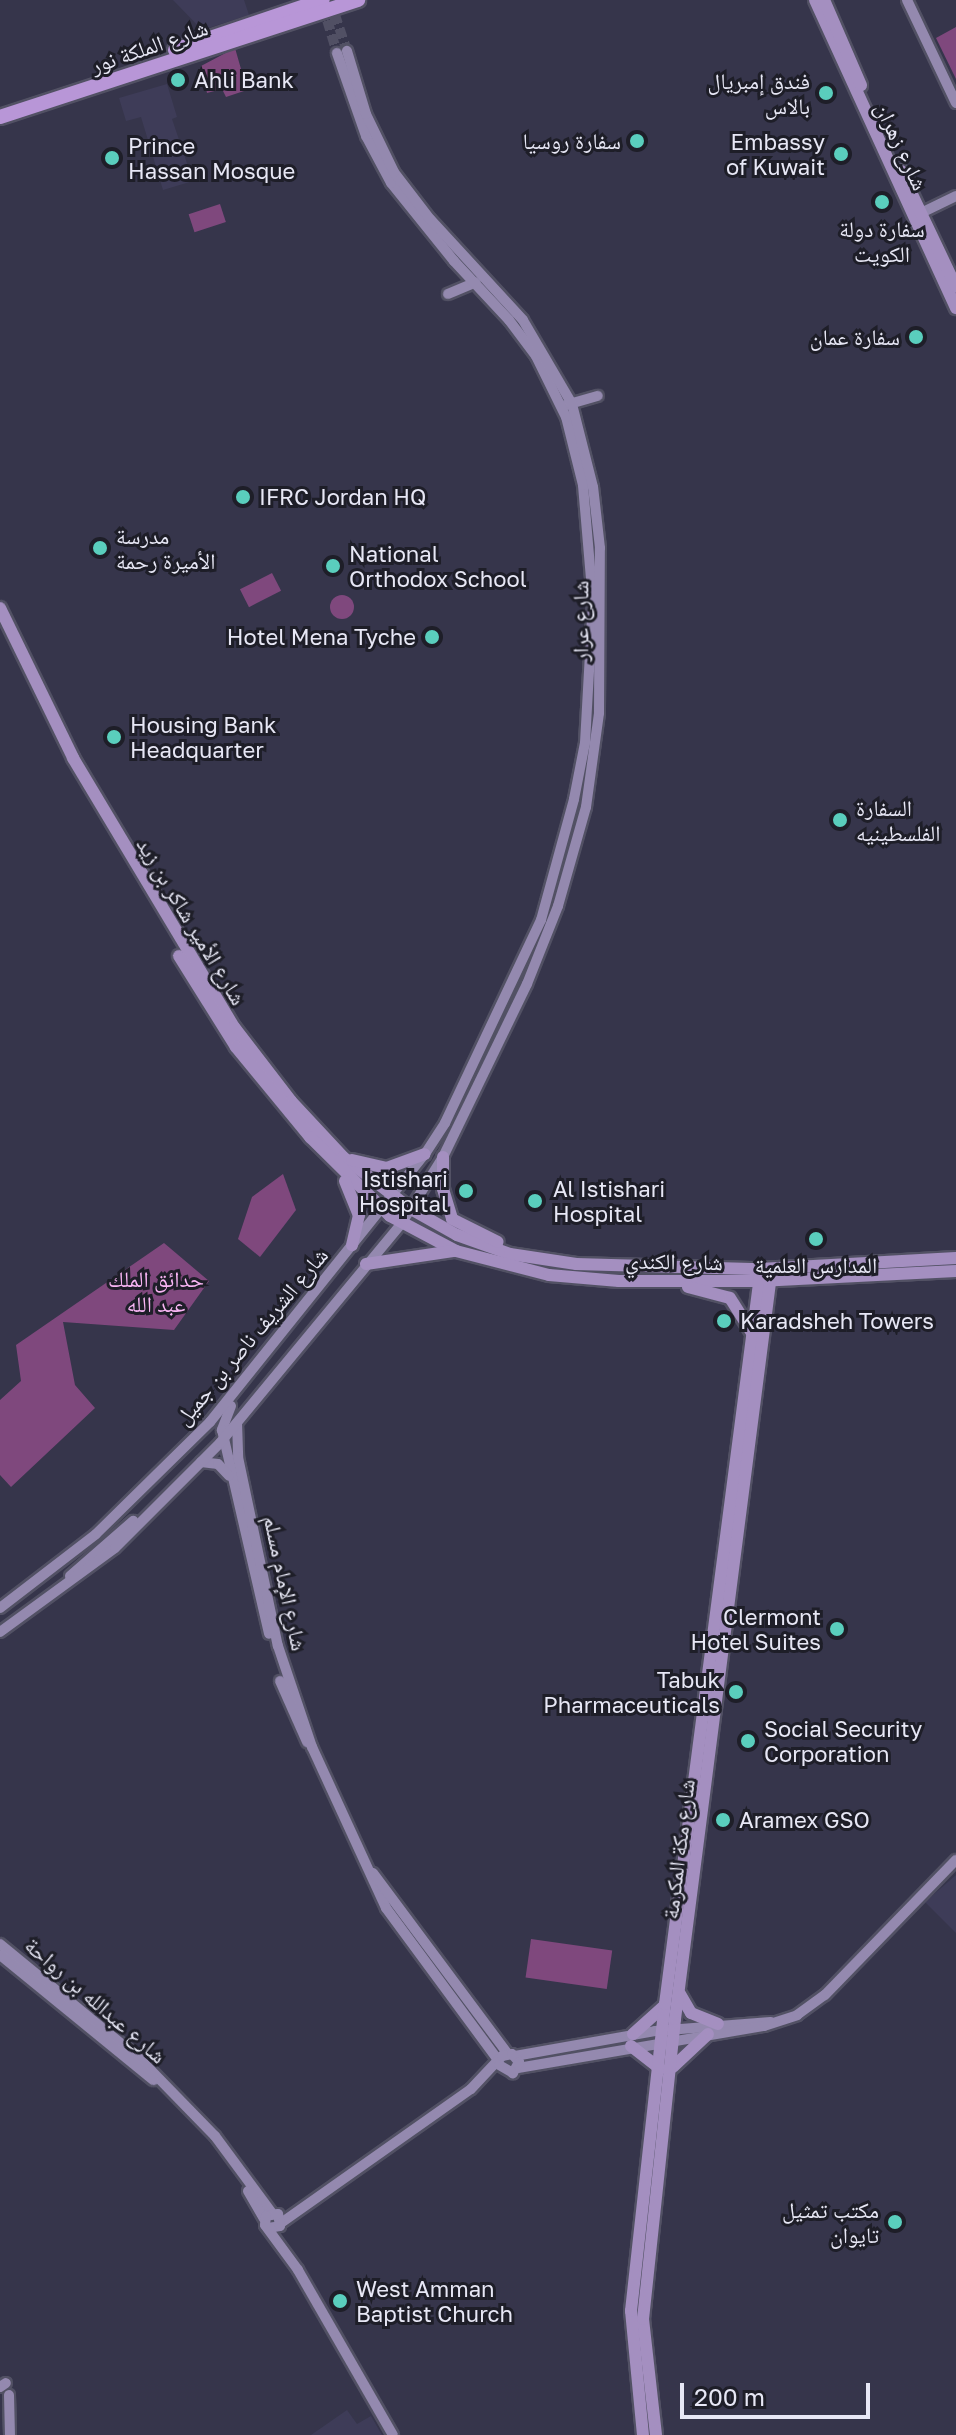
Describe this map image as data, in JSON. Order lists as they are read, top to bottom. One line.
{"streets":{"highway":["شارع الملكة نور"],"main road":["شارع زهران","شارع عرار","شارع الأمير شاكر بن زيد","شارع الكندي","شارع الشريف ناصر بن جميل","شارع الإمام مسلم","شارع مكة المكرمة","شارع عبدالله بن رواحة"]},"crossings":[["شارع عرار","شارع الأمير شاكر بن زيد"],["شارع عرار","شارع الكندي"],["شارع عرار","شارع الشريف ناصر بن جميل"],["شارع الأمير شاكر بن زيد","شارع الكندي"],["شارع الأمير شاكر بن زيد","شارع الشريف ناصر بن جميل"],["شارع الكندي","شارع الشريف ناصر بن جميل"],["شارع الكندي","شارع مكة المكرمة"],["شارع الشريف ناصر بن جميل","شارع الإمام مسلم"]],"parks":["حدائق الملك عبد الله"],"places":["Ahli Bank","فندق إمبريال بالاس","سفارة روسيا","Embassy of Kuwait","Prince Hassan Mosque","سفارة دولة الكويت","سفارة عمان","IFRC Jordan HQ","مدرسة الأميرة رحمة","National Orthodox School","Hotel Mena Tyche","Housing Bank Headquarter","السفارة الفلسطينيه","Istishari Hospital","Al Istishari Hospital","المدارس العلمية","Karadsheh Towers","Clermont Hotel Suites","Tabuk Pharmaceuticals","Social Security Corporation","Aramex GSO","مكتب تمثيل تايوان","West Amman Baptist Church"],"scale_bar":"200 m"}
